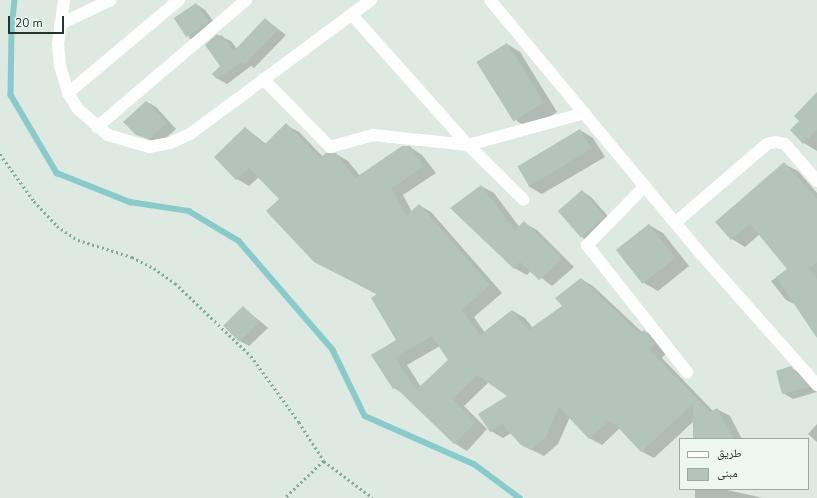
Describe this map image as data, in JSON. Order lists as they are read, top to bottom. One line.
{"legend":["طريق","مبنى"],"scale_bar":"20 m"}
